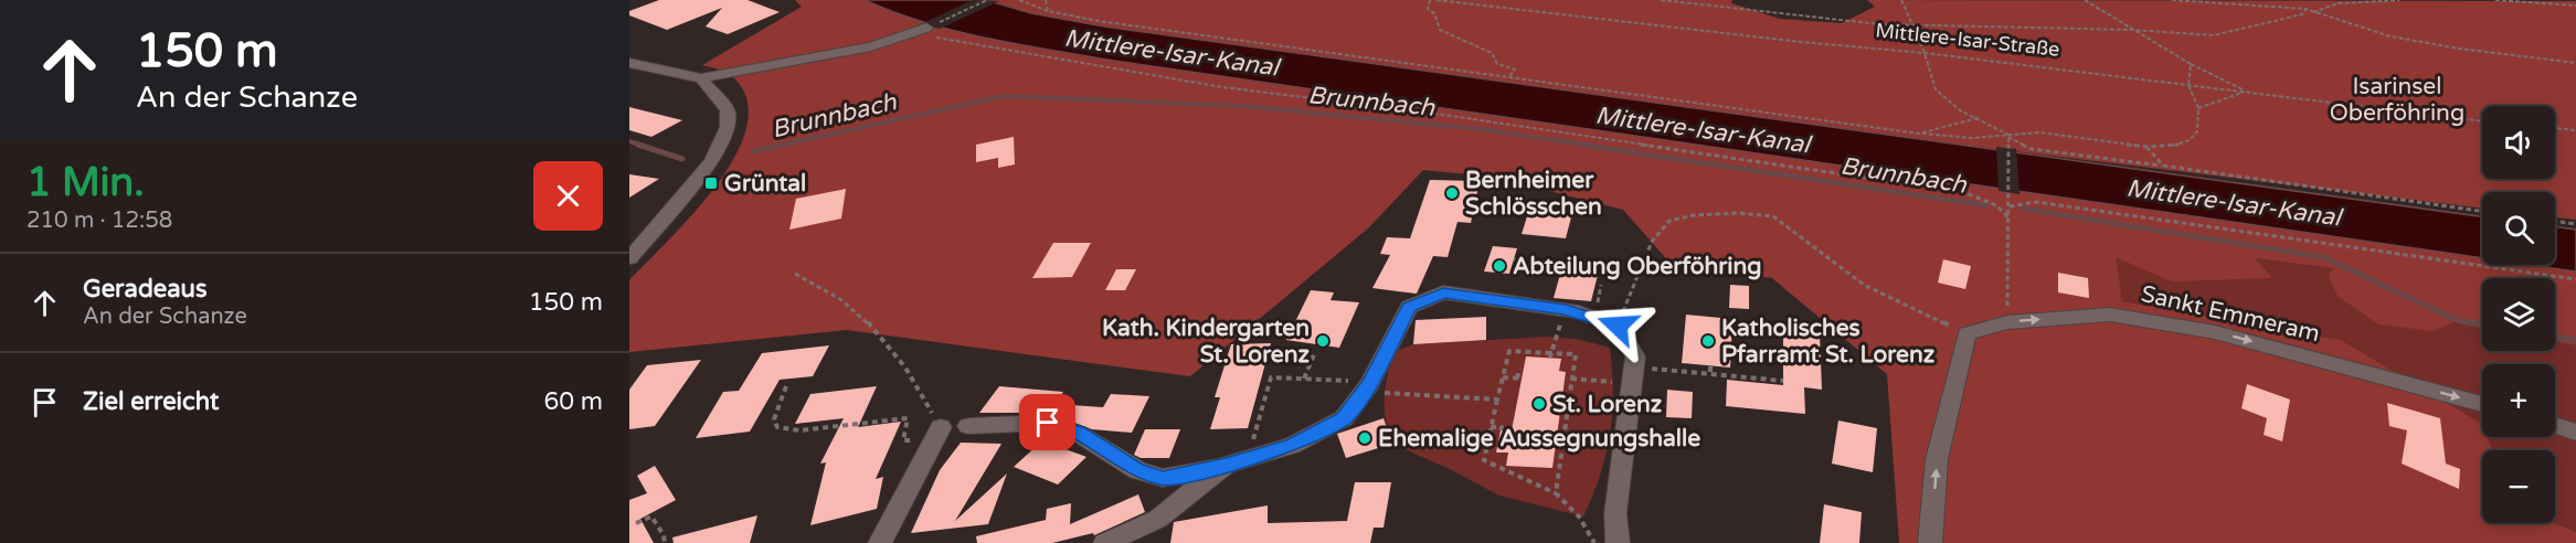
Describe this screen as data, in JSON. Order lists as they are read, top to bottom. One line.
{"streets":{"street":["Sankt Emmeram"],"path":["Mittlere-Isar-Straße"]},"one_way":["Sankt Emmeram"],"water":["Mittlere-Isar-Kanal","Brunnbach"],"parks":["Isarinsel Oberföhring"],"places":{"transit":["Grüntal"],"other":["Bernheimer Schlösschen","Abteilung Oberföhring","Kath. Kindergarten St. Lorenz","Katholisches Pfarramt St. Lorenz","St. Lorenz","Ehemalige Aussegnungshalle"]},"page":{"turn":["150 m","An der Schanze"],"map_buttons":["+","−"],"heading":["1 Min.","210 m · 12:58"],"list":[{"name":"Geradeaus","note":"An der Schanze","value":"150 m"},{"name":"Ziel erreicht","value":"60 m"}]}}
